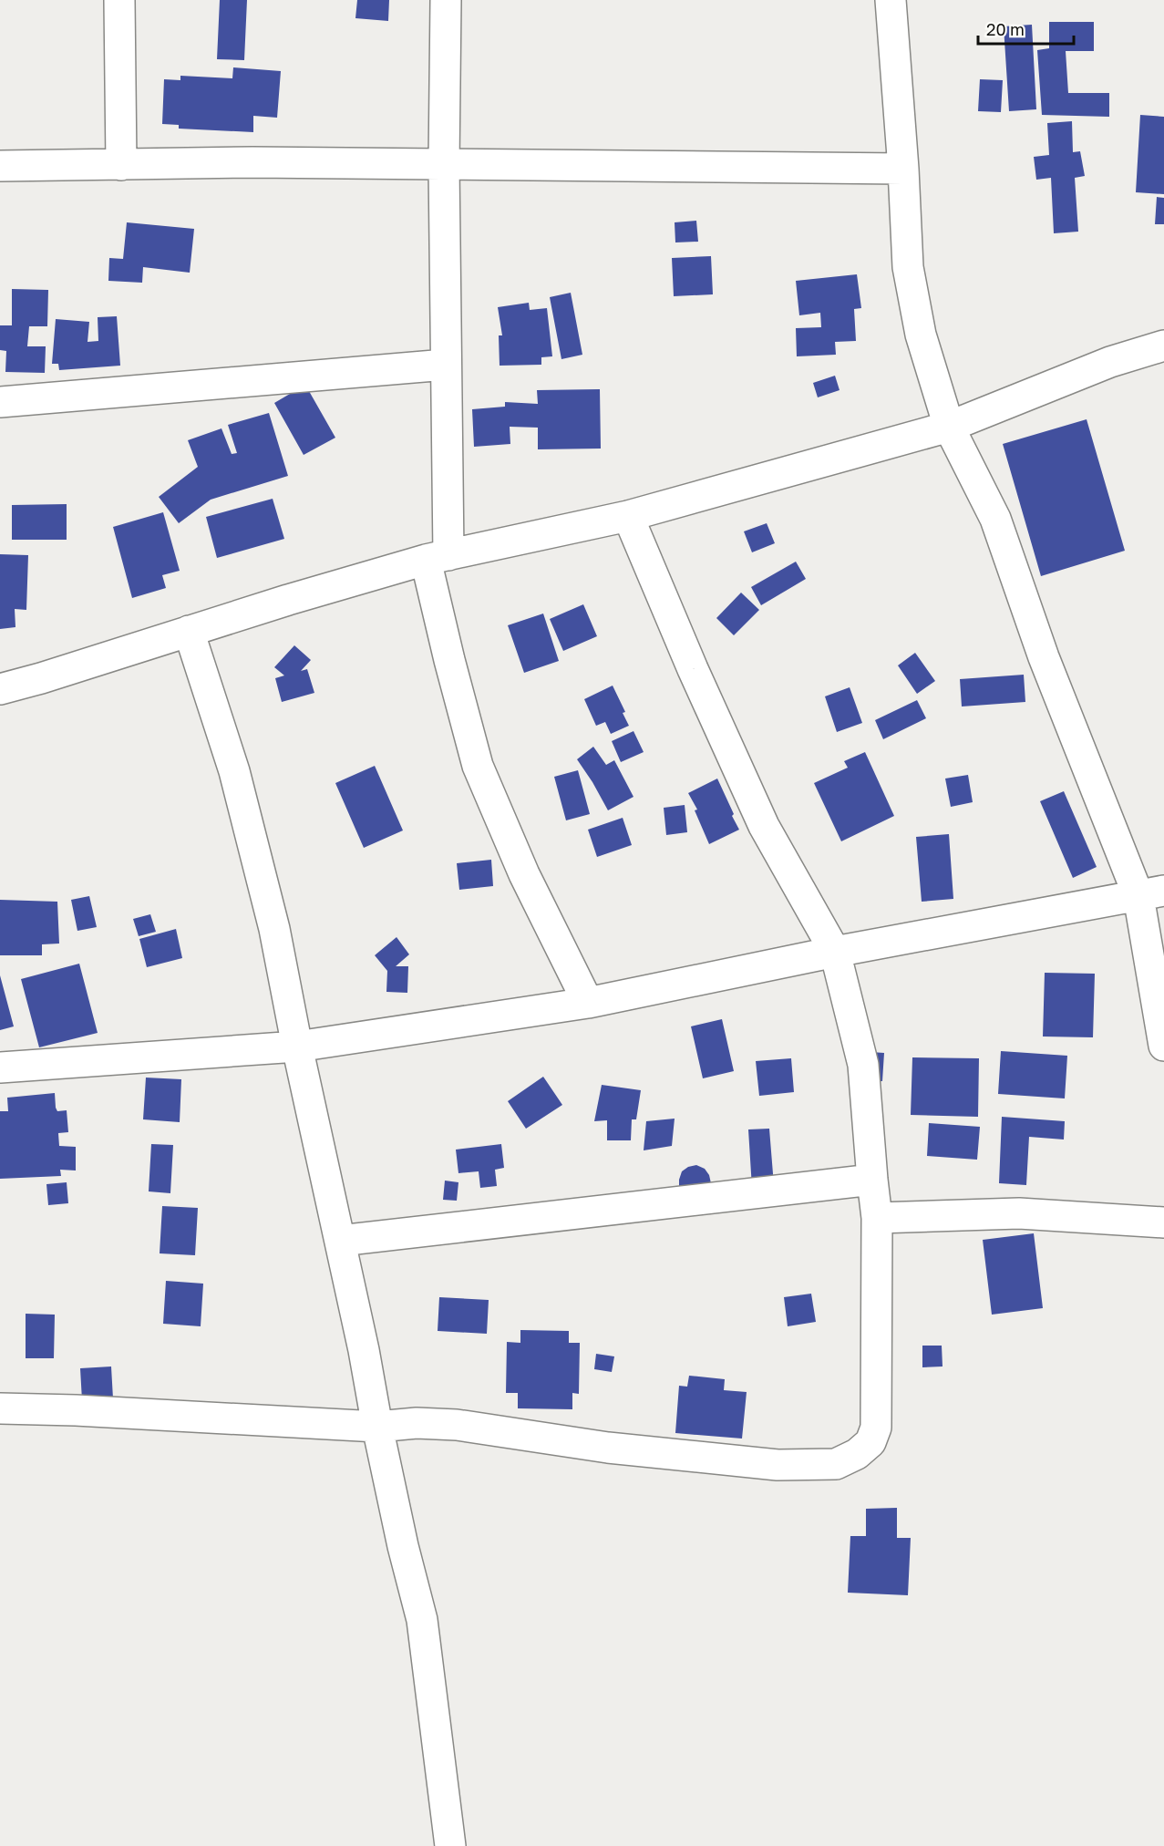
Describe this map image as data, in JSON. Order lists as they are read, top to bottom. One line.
{"scale_bar":"20 m"}
